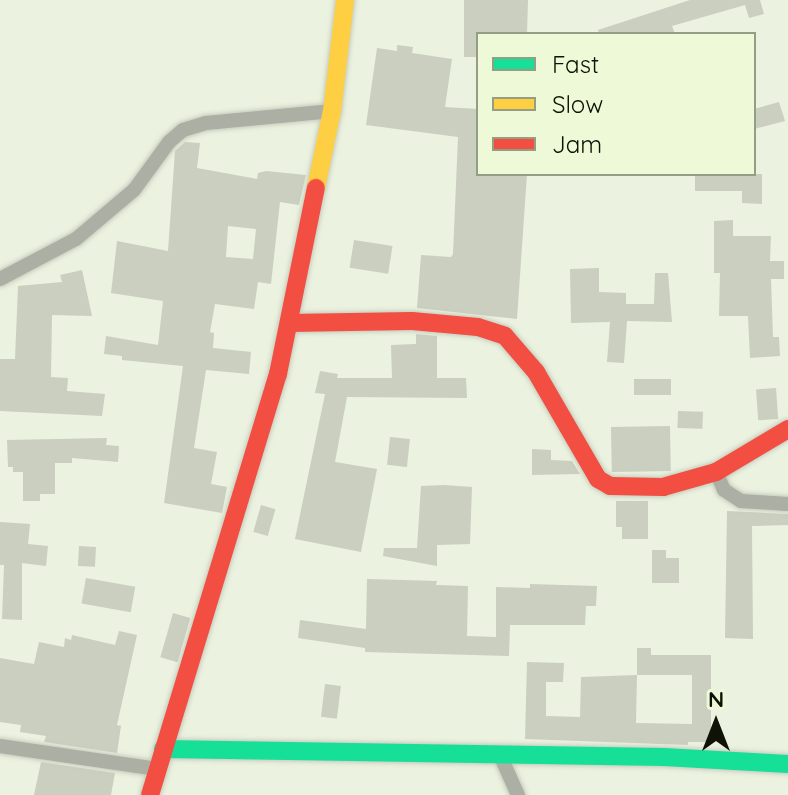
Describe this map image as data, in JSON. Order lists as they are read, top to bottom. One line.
{"legend":["Fast","Slow","Jam"],"north":"top"}
